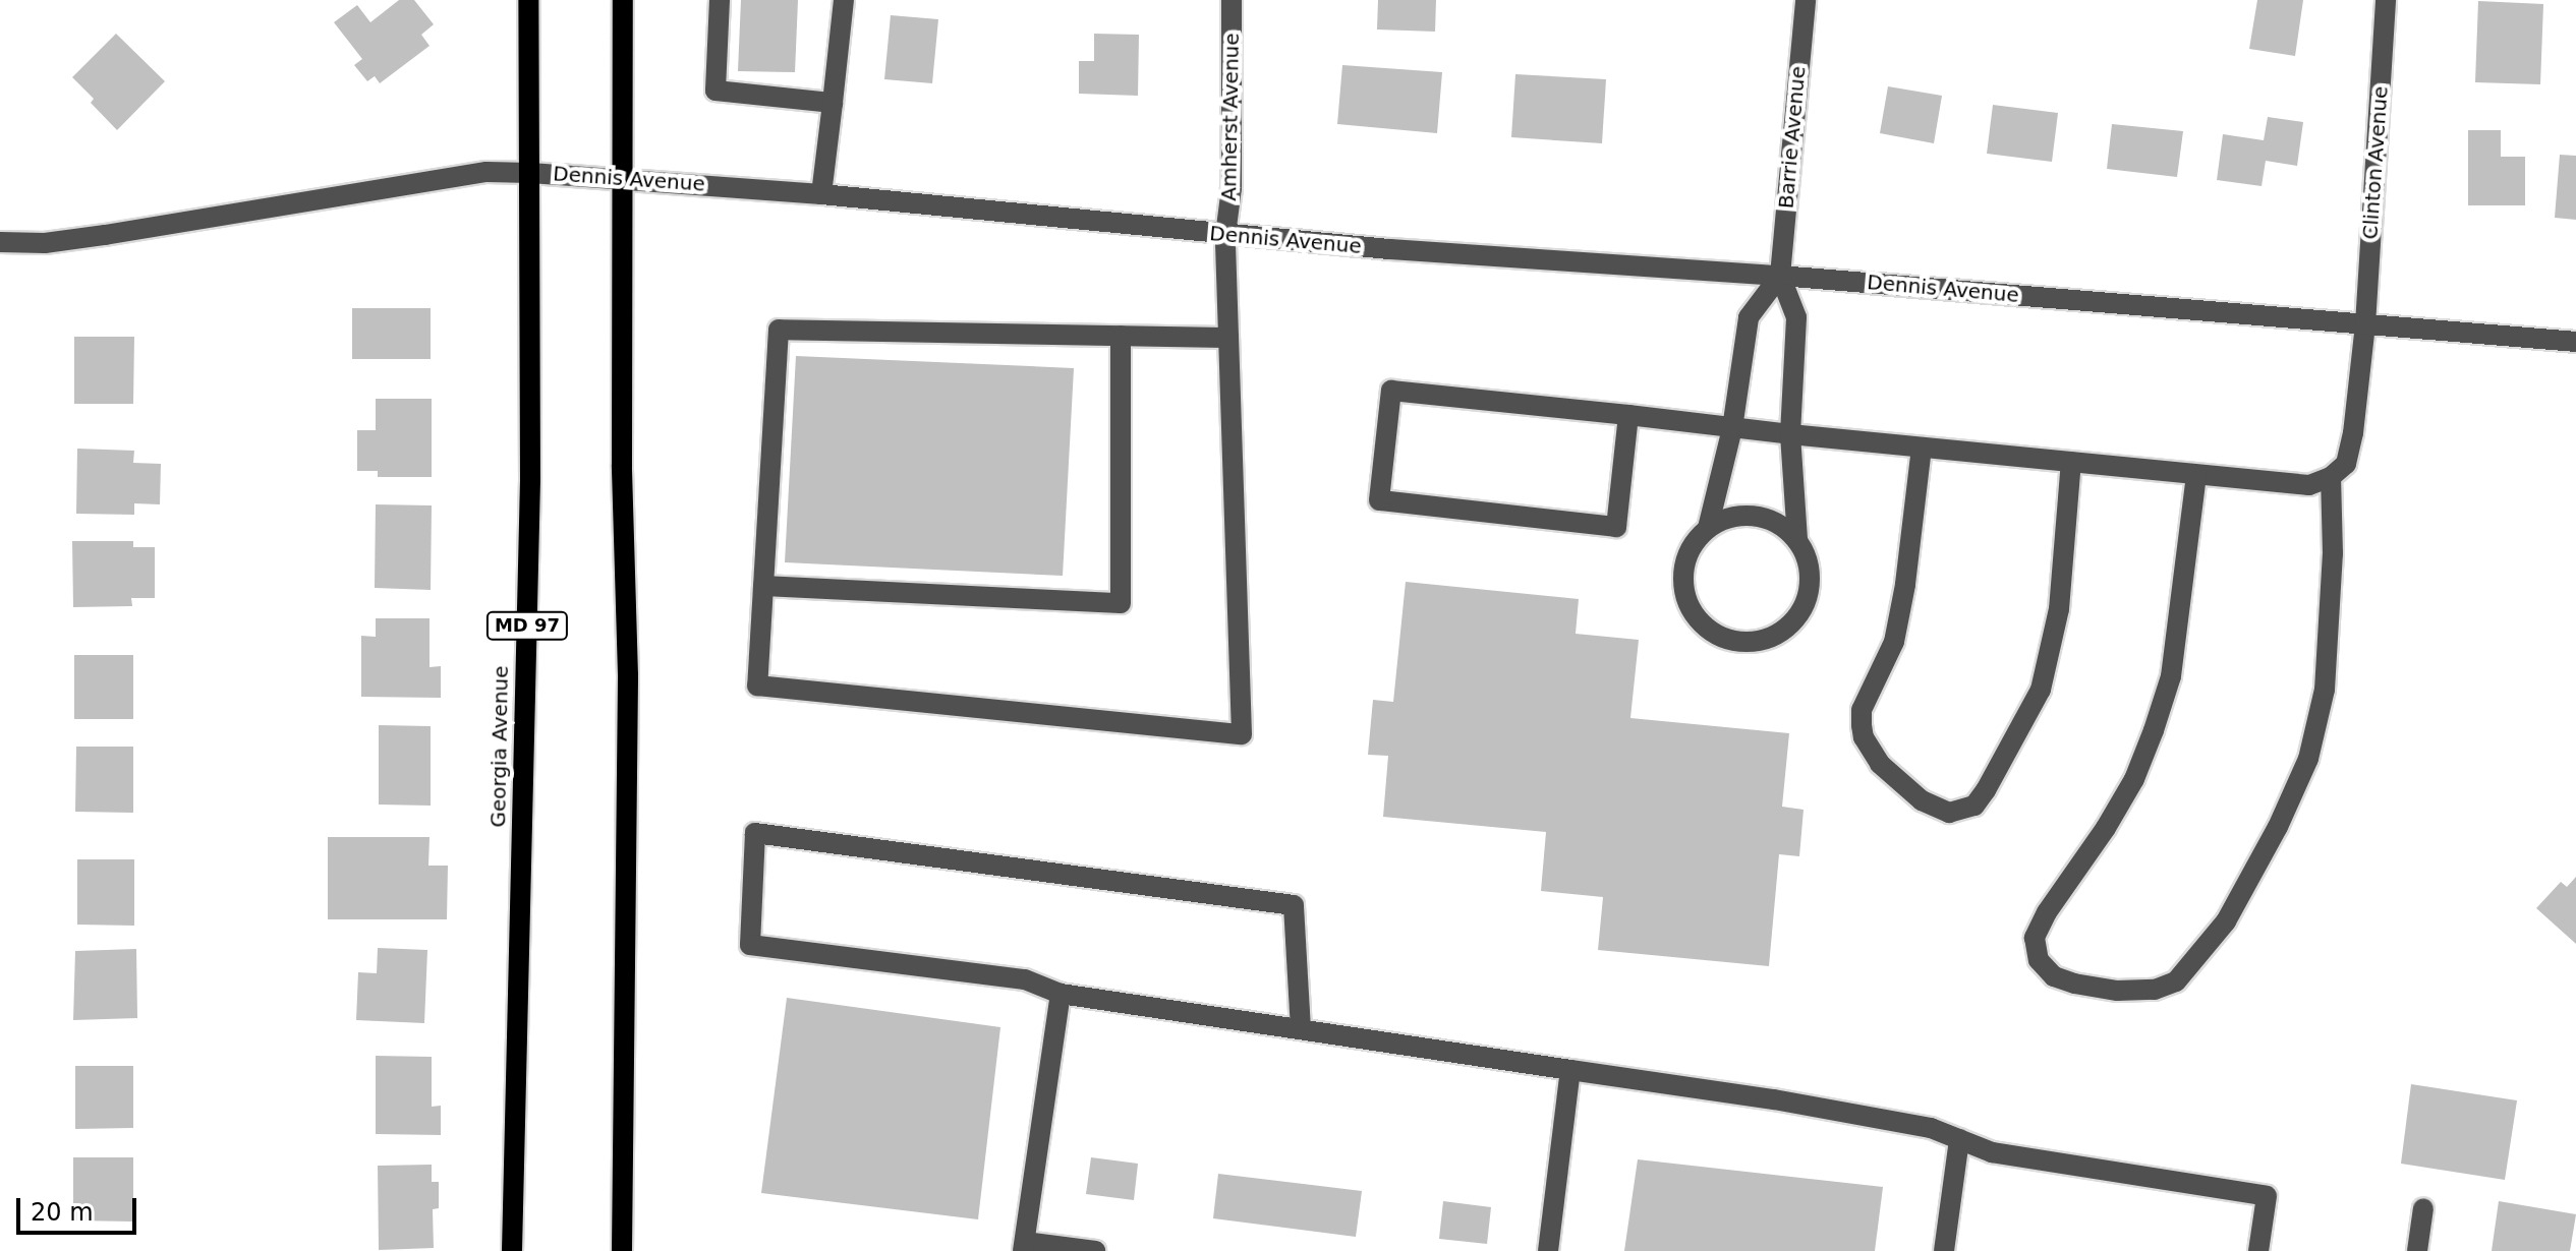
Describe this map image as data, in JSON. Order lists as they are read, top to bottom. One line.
{"streets":{"main road":["MD 97","Georgia Avenue"],"street":["Amherst Avenue","Barrie Avenue","Clinton Avenue","Dennis Avenue"]},"crossings":[["Amherst Avenue","Dennis Avenue"],["Barrie Avenue","Dennis Avenue"],["Clinton Avenue","Dennis Avenue"],["Dennis Avenue","Georgia Avenue"]],"scale_bar":"20 m"}
